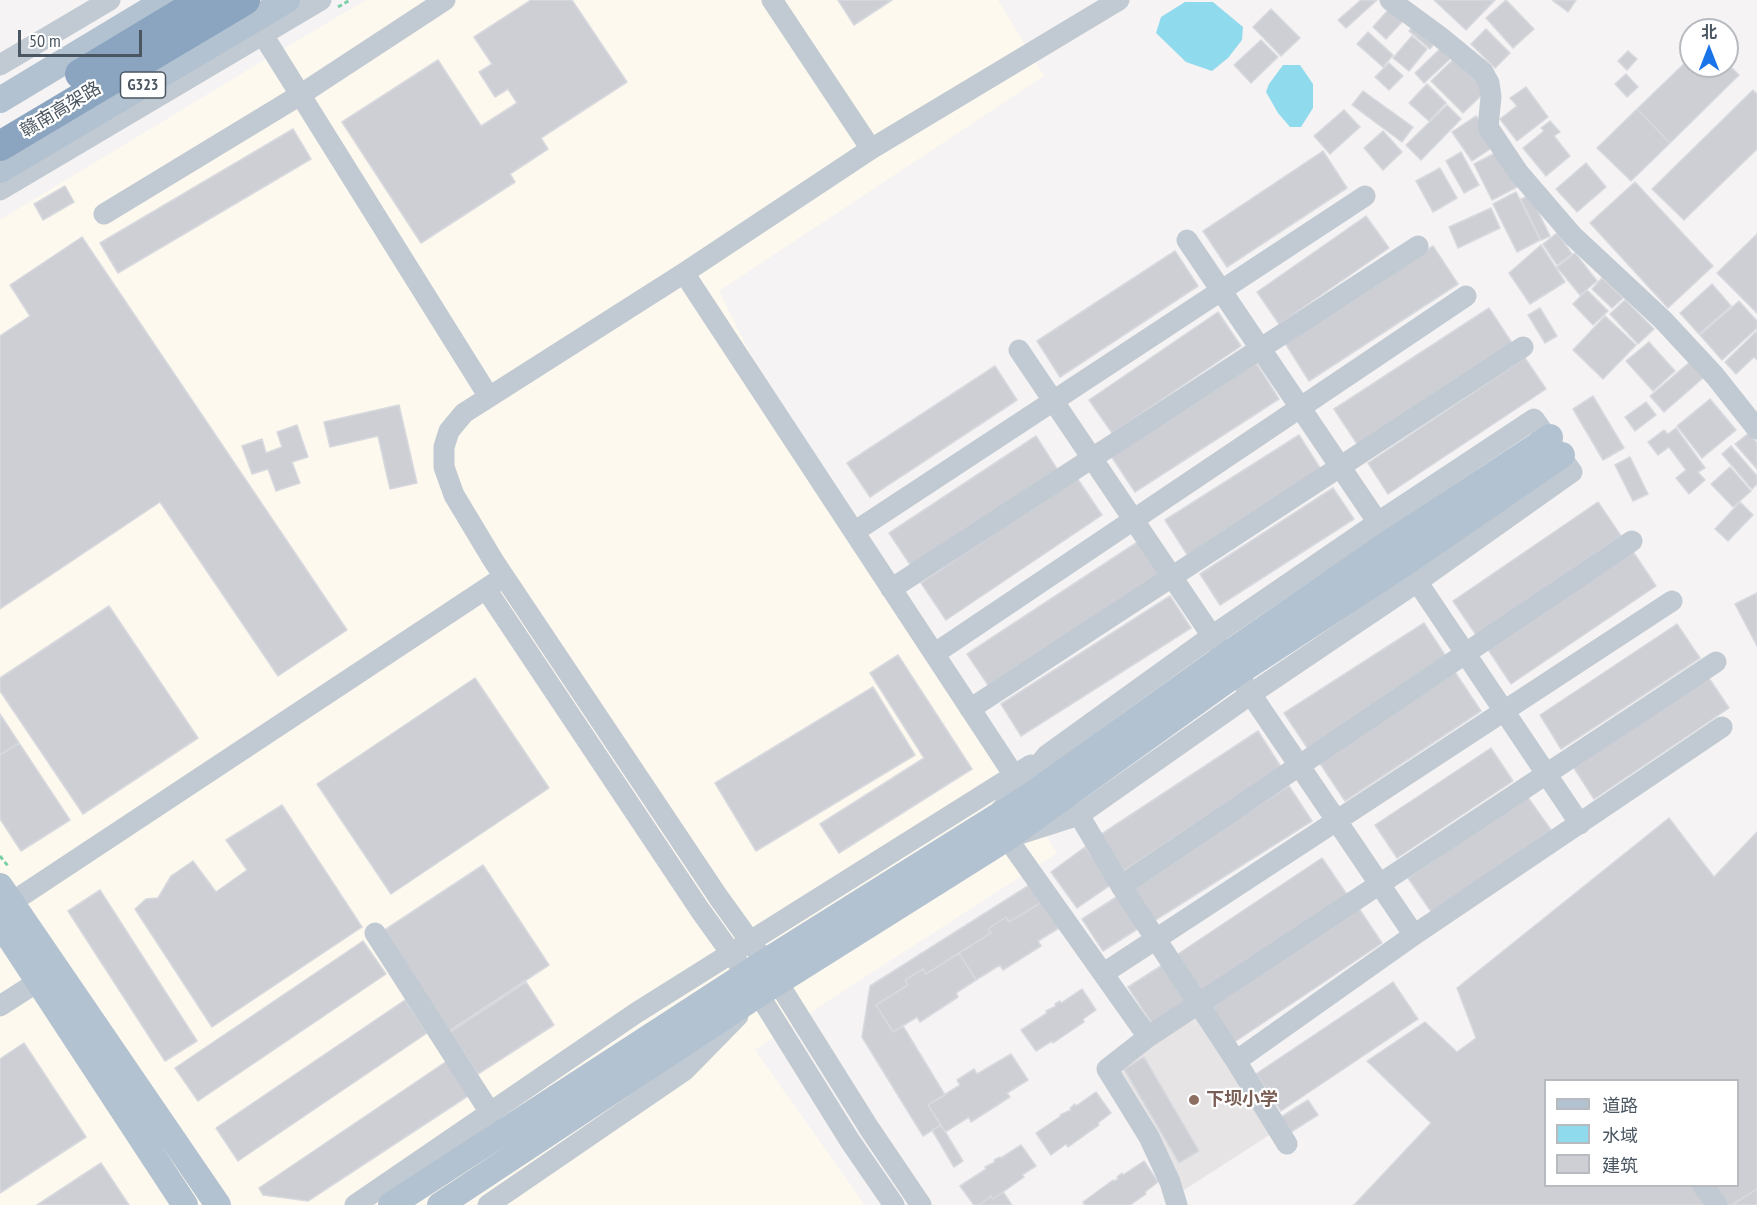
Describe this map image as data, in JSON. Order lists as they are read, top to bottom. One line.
{"streets":{"highway":["赣南高架路"],"main road":["G323"]},"crossings":[["G323","赣南高架路"]],"places":["下坝小学"],"legend":["道路","水域","建筑"],"scale_bar":"50 m","north":"top"}
